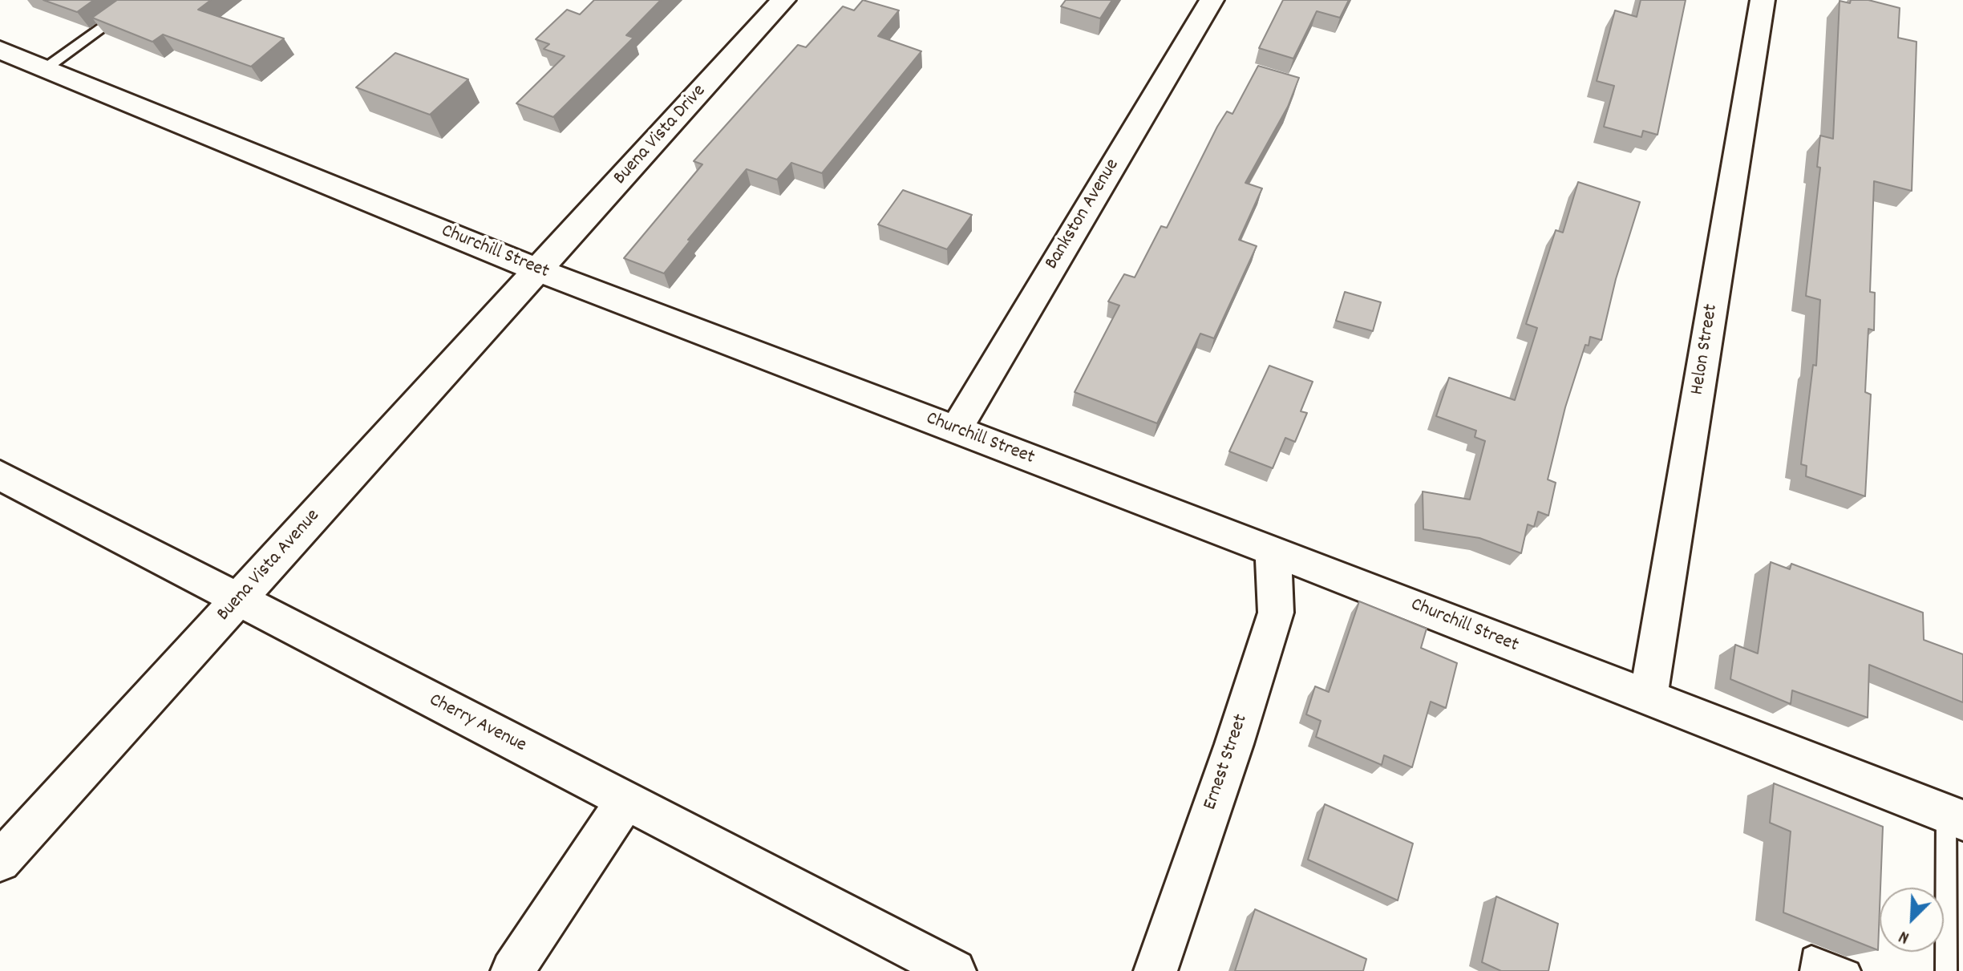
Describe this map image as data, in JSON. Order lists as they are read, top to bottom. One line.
{"streets":{"street":["Buena Vista Drive","Bankston Avenue","Churchill Street","Helon Street","Buena Vista Avenue","Cherry Avenue","Ernest Street"]},"crossings":[["Buena Vista Drive","Churchill Street"],["Buena Vista Drive","Buena Vista Avenue"],["Bankston Avenue","Churchill Street"],["Churchill Street","Helon Street"],["Churchill Street","Buena Vista Avenue"],["Churchill Street","Ernest Street"],["Buena Vista Avenue","Cherry Avenue"]],"north":"bottom left"}
